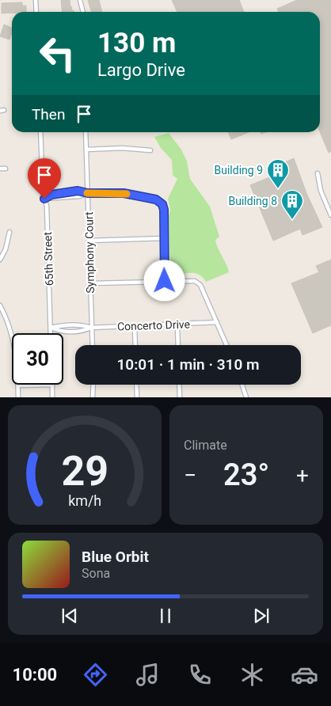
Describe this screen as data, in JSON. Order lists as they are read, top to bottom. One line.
{"streets":{"street":["Symphony Court","65th Street","Concerto Drive"]},"crossings":[["Symphony Court","Concerto Drive"],["65th Street","Concerto Drive"]],"places":{"building":["Building 9","Building 8"]},"page":{"turn":["130 m","Largo Drive"],"then":"Then","limit":"30","trip":"10:01 · 1 min · 310 m","tile":"Climate","heat":["−","23°","+"],"song":["Blue Orbit","Sona"],"tabs":"10:00","gauge":["29","km/h"]}}
